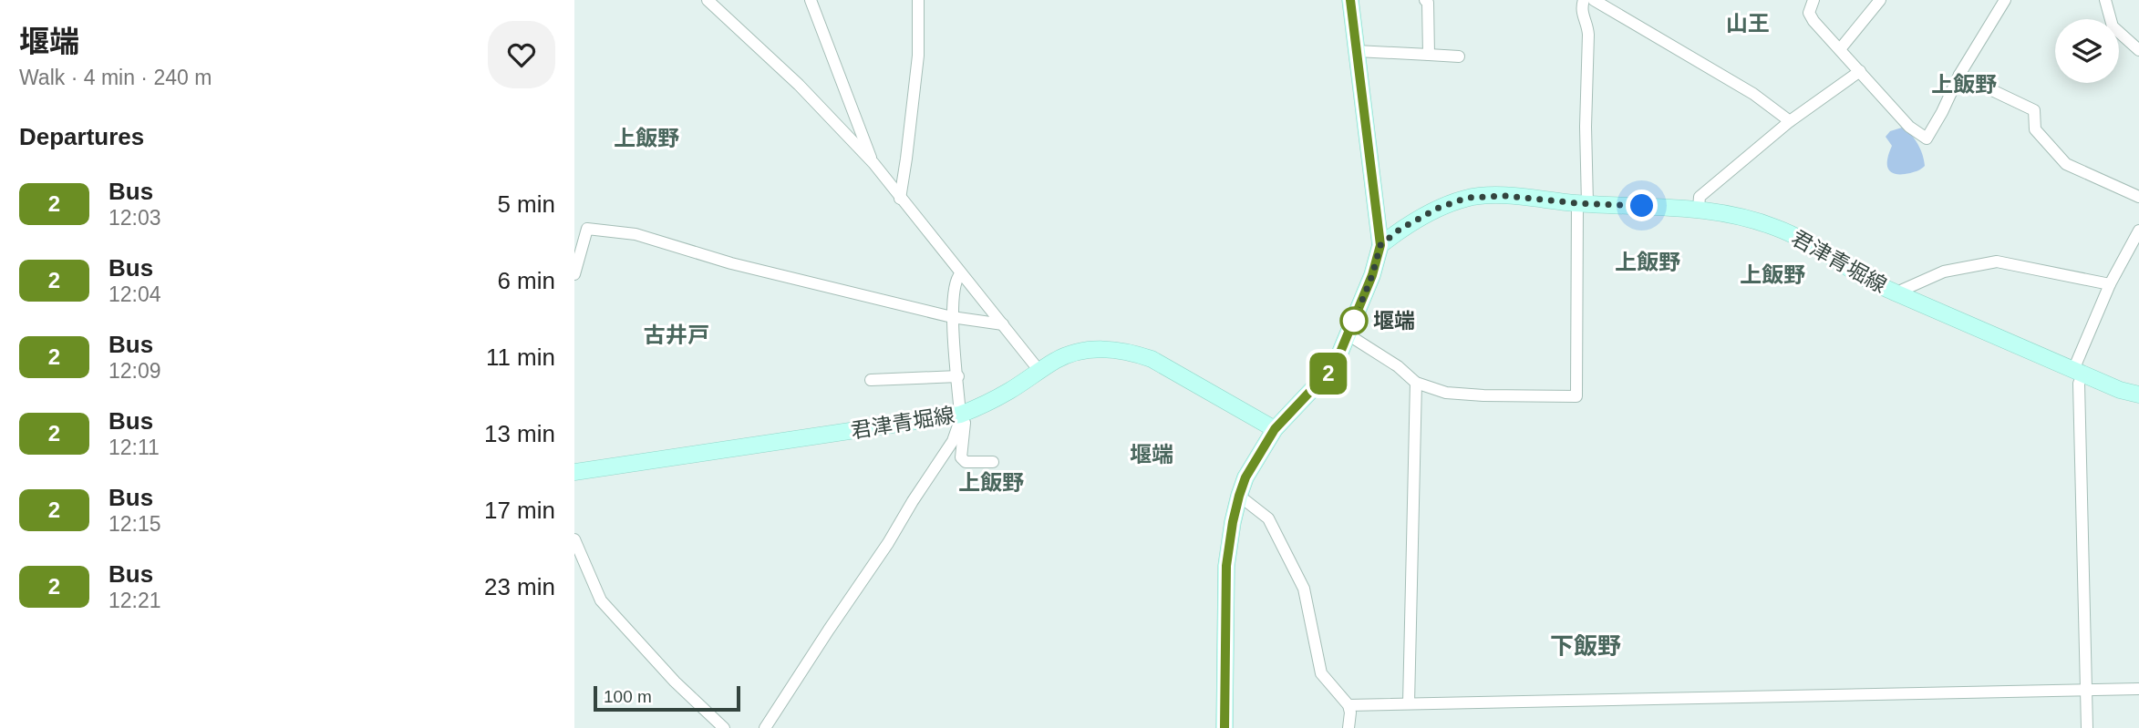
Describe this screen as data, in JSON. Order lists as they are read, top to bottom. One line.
{"streets":{"main road":["君津青堀線"]},"districts":["山王","上飯野","上飯野","上飯野","上飯野","古井戸","堰端","上飯野","下飯野"],"places":["堰端"],"lines":["bus line 2"],"scale_bar":"100 m","page":{"heading":[["堰端","Walk · 4 min · 240 m"],"Departures"],"on_map":"2","list":[{"mark":"2","name":"Bus","note":"12:03","value":"5 min"},{"mark":"2","name":"Bus","note":"12:04","value":"6 min"},{"mark":"2","name":"Bus","note":"12:09","value":"11 min"},{"mark":"2","name":"Bus","note":"12:11","value":"13 min"},{"mark":"2","name":"Bus","note":"12:15","value":"17 min"},{"mark":"2","name":"Bus","note":"12:21","value":"23 min"}],"scale":"100 m"}}
